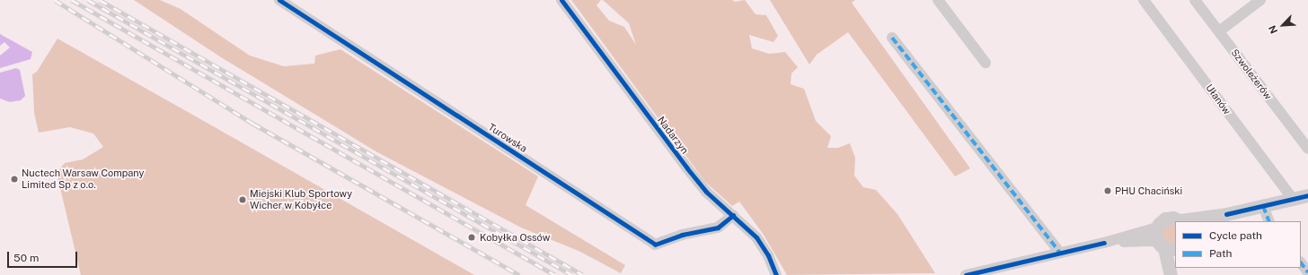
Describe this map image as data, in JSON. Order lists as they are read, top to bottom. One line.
{"streets":{"street":["Szwoleżerów","Ułanów","Nadarzyn","Turowska"]},"crossings":[["Nadarzyn","Turowska"]],"places":["Nuctech Warsaw Company Limited Sp z o.o.","PHU Chaciński","Miejski Klub Sportowy Wicher w Kobyłce","Kobyłka Ossów"],"legend":["Cycle path","Path"],"scale_bar":"50 m","north":"bottom left"}
